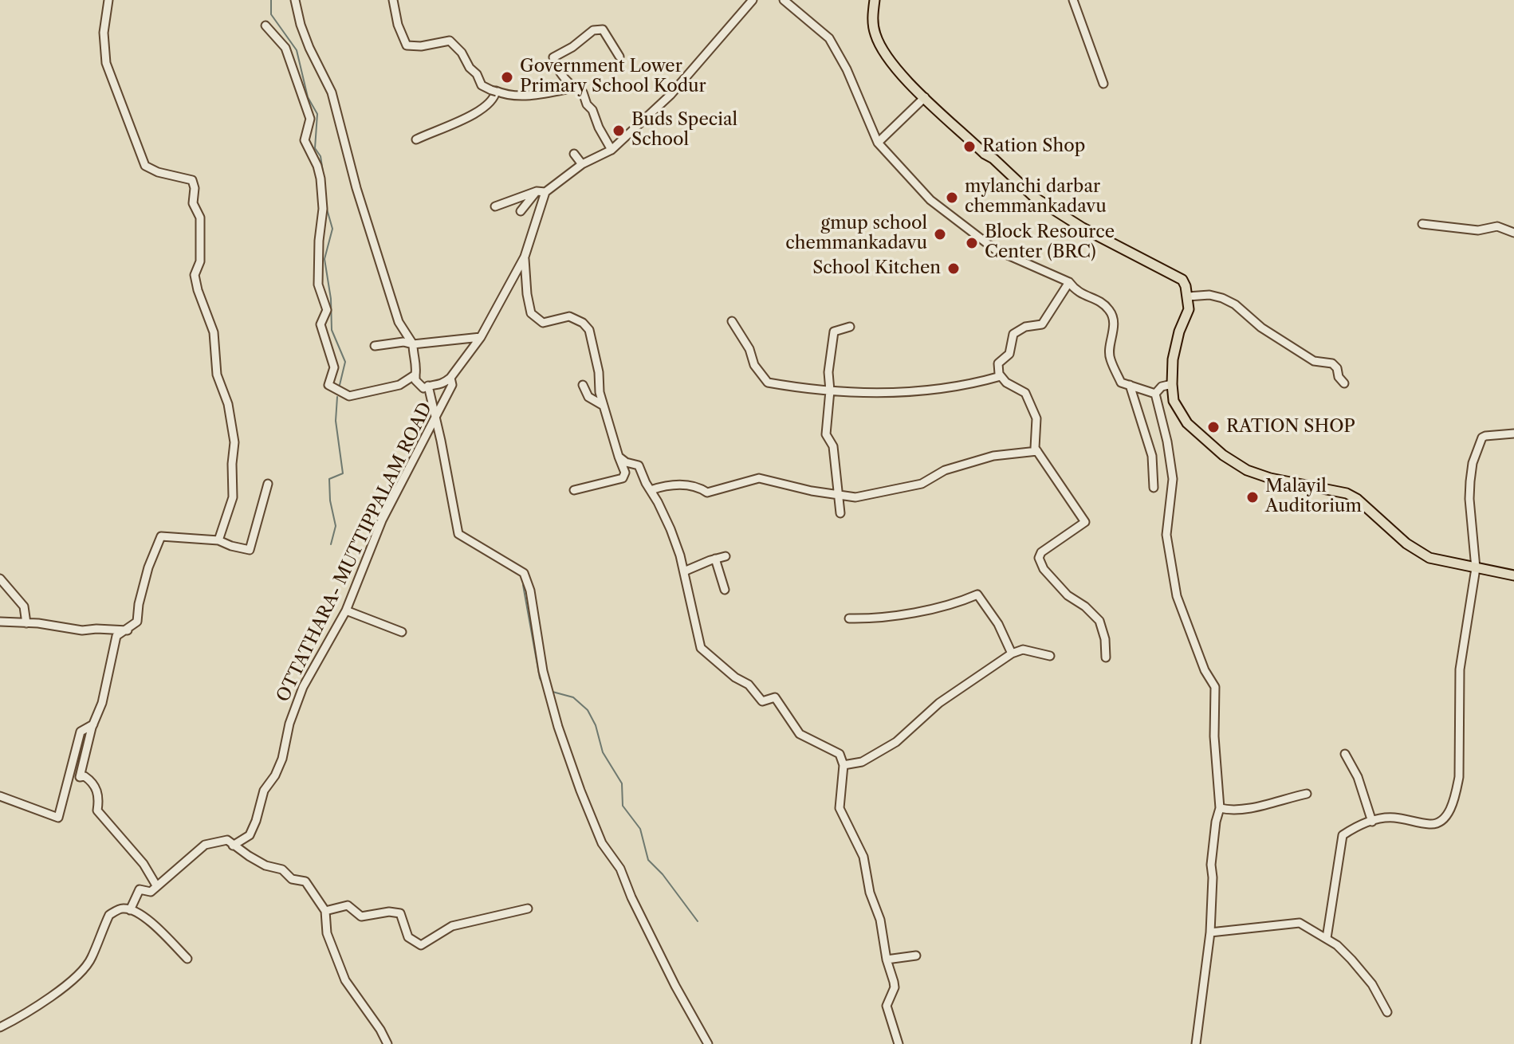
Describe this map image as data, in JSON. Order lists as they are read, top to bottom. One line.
{"streets":{"street":["OTTATHARA- MUTTIPPALAM ROAD"]},"places":["Government Lower Primary School Kodur","Buds Special School","Ration Shop","mylanchi darbar chemmankadavu","gmup school chemmankadavu","Block Resource Center (BRC)","School Kitchen","RATION SHOP","Malayil Auditorium"]}
